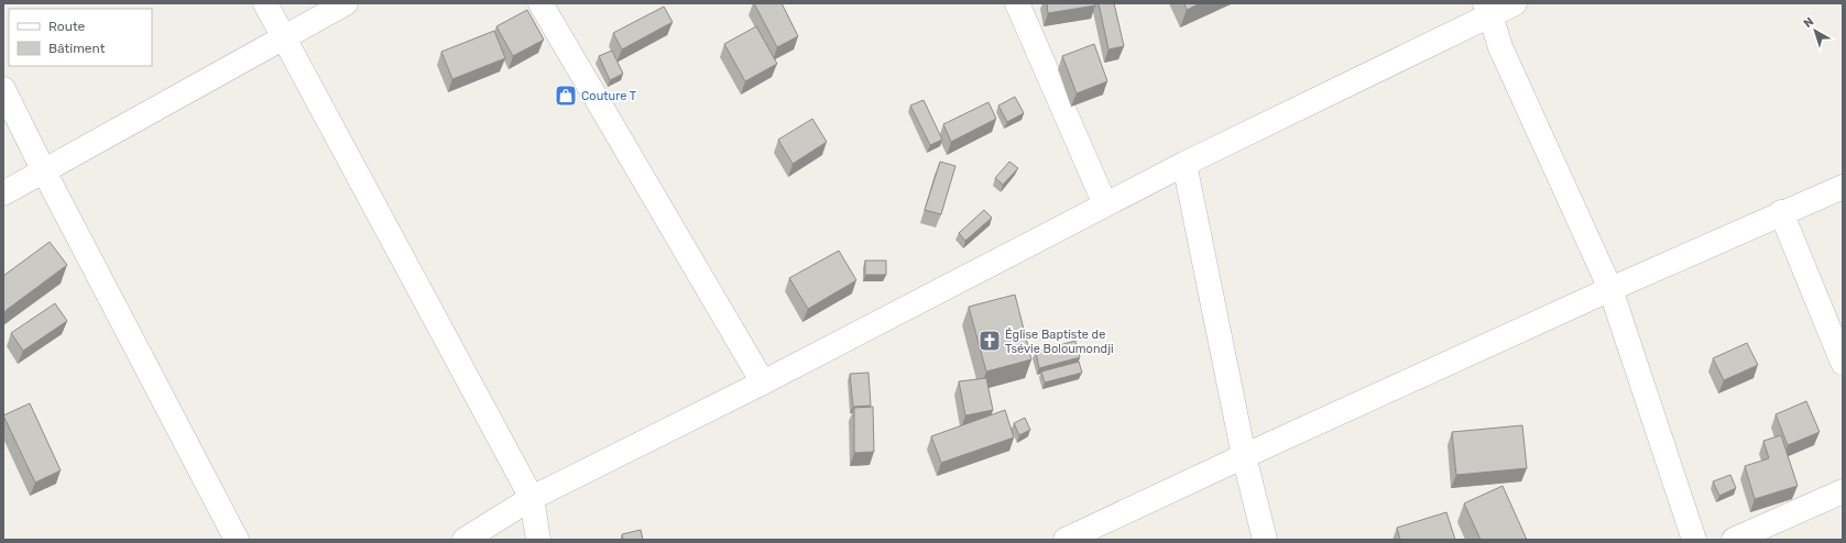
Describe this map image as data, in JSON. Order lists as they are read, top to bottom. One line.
{"places":{"shop":["Couture T"],"church":["Église Baptiste de Tsévie Boloumondji"]},"legend":["Route","Bâtiment"],"north":"top left"}
